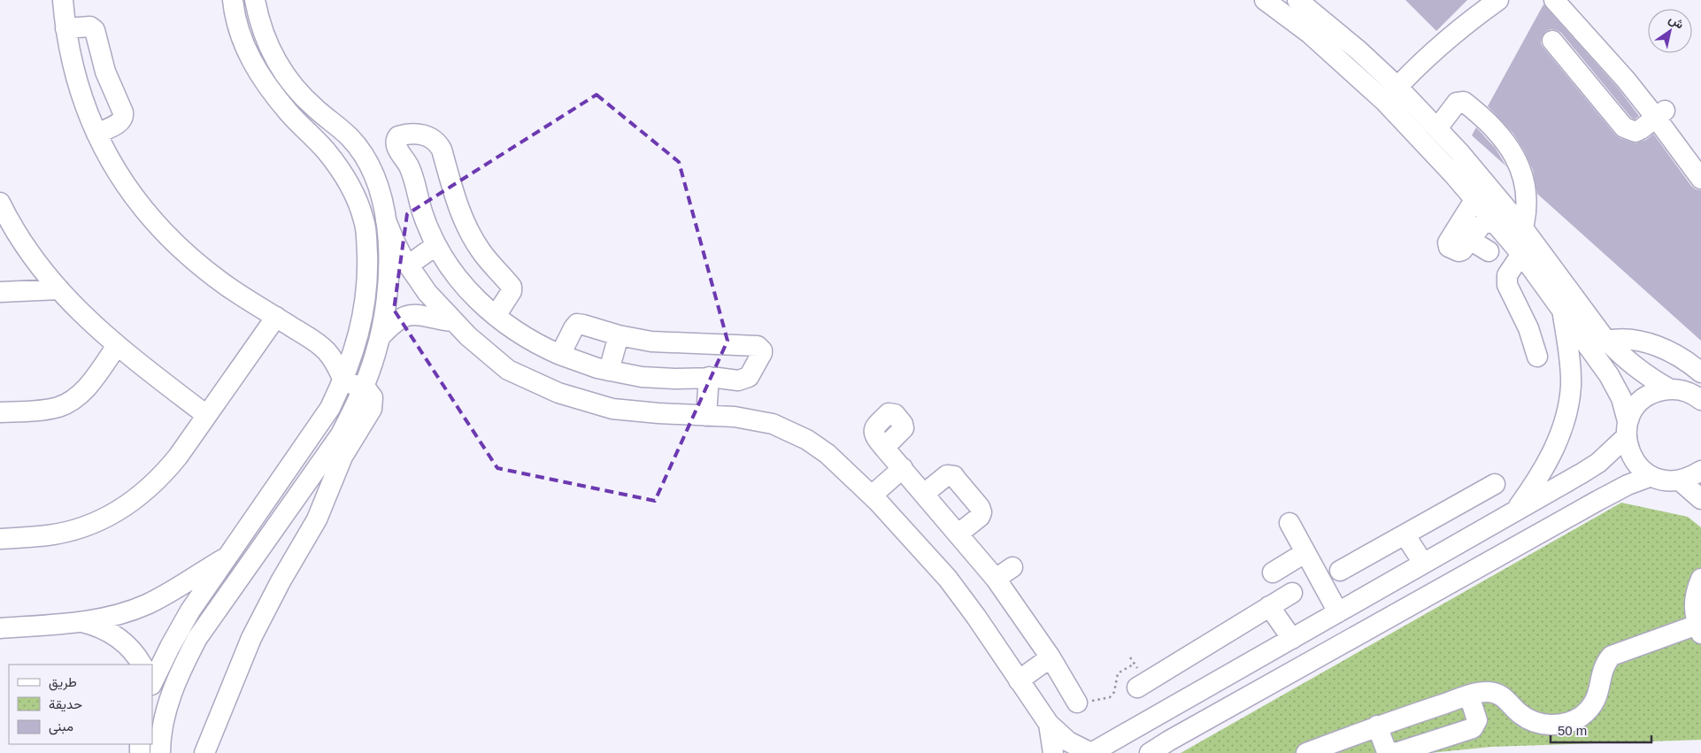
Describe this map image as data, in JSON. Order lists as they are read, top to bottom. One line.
{"legend":["طريق","حديقة","مبنى"],"scale_bar":"50 m","north":"top right"}
